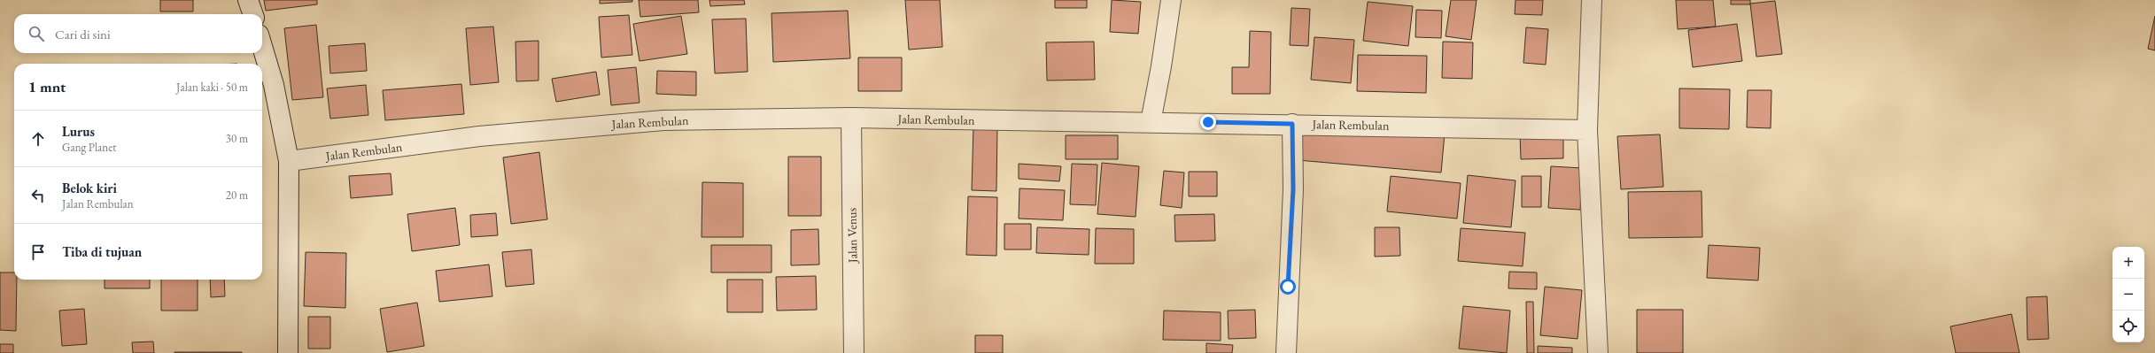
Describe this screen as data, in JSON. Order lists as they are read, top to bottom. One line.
{"streets":{"street":["Jalan Rembulan","Jalan Venus"]},"crossings":[["Jalan Rembulan","Jalan Venus"]],"page":{"search":"Cari di sini","heading":["1 mnt","Jalan kaki · 50 m"],"list":[["Lurus","Gang Planet","30 m"],["Belok kiri","Jalan Rembulan","20 m"],"Tiba di tujuan"],"map_buttons":["+","−"]}}
